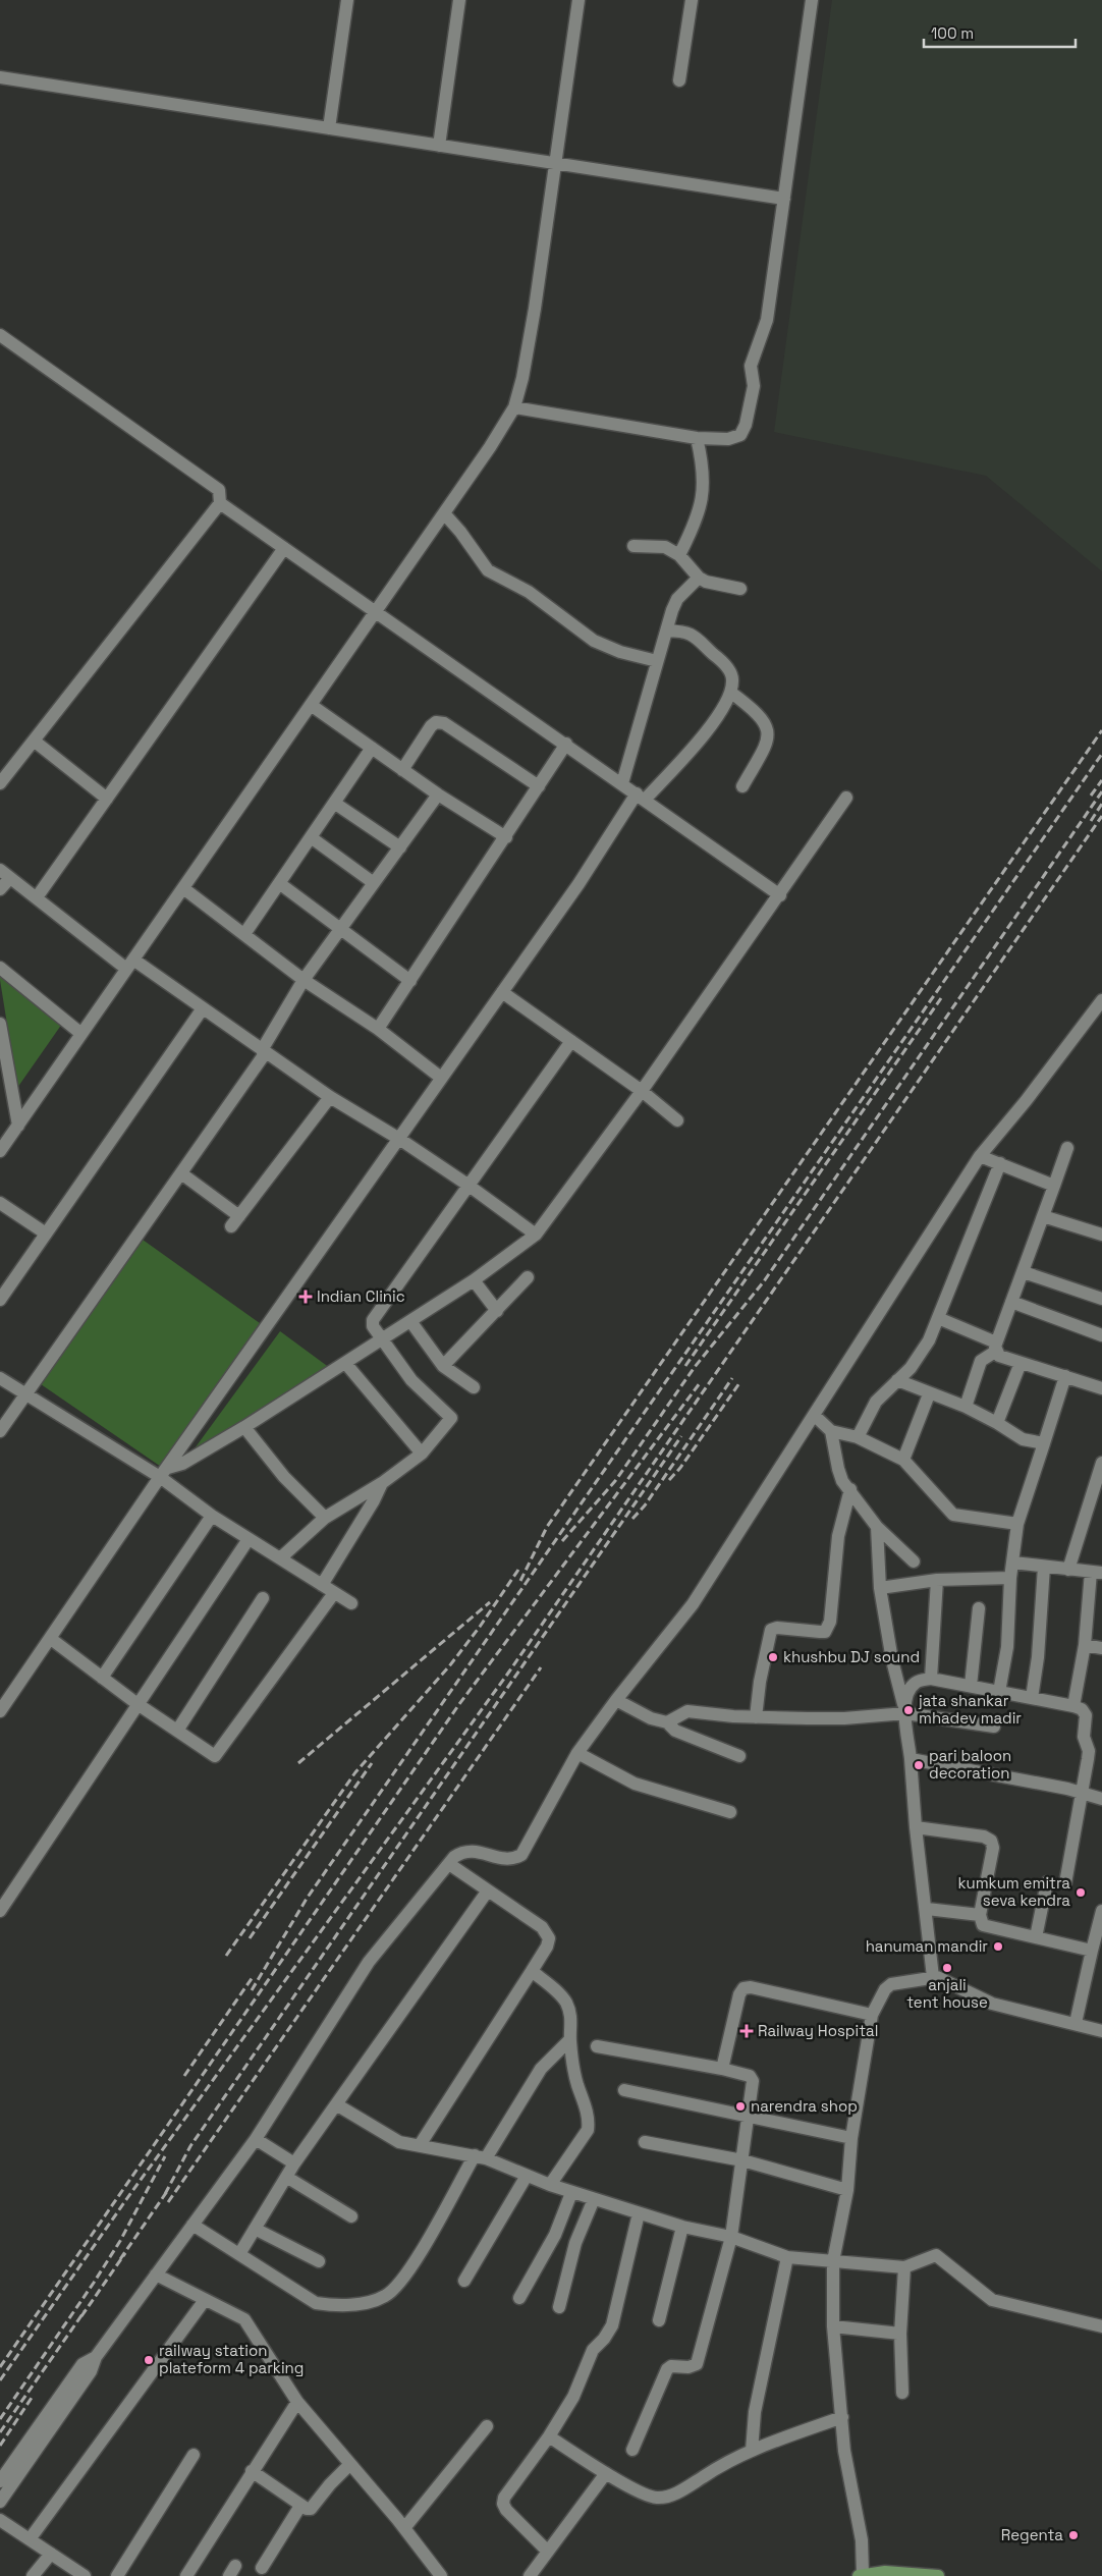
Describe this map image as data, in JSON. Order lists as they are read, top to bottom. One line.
{"places":{"health":["Indian Clinic","Railway Hospital"],"other":["khushbu DJ sound","jata shankar mhadev madir","pari baloon decoration","kumkum emitra seva kendra","hanuman mandir","anjali tent house","narendra shop","railway station plateform 4 parking","Regenta"]},"scale_bar":"100 m"}
